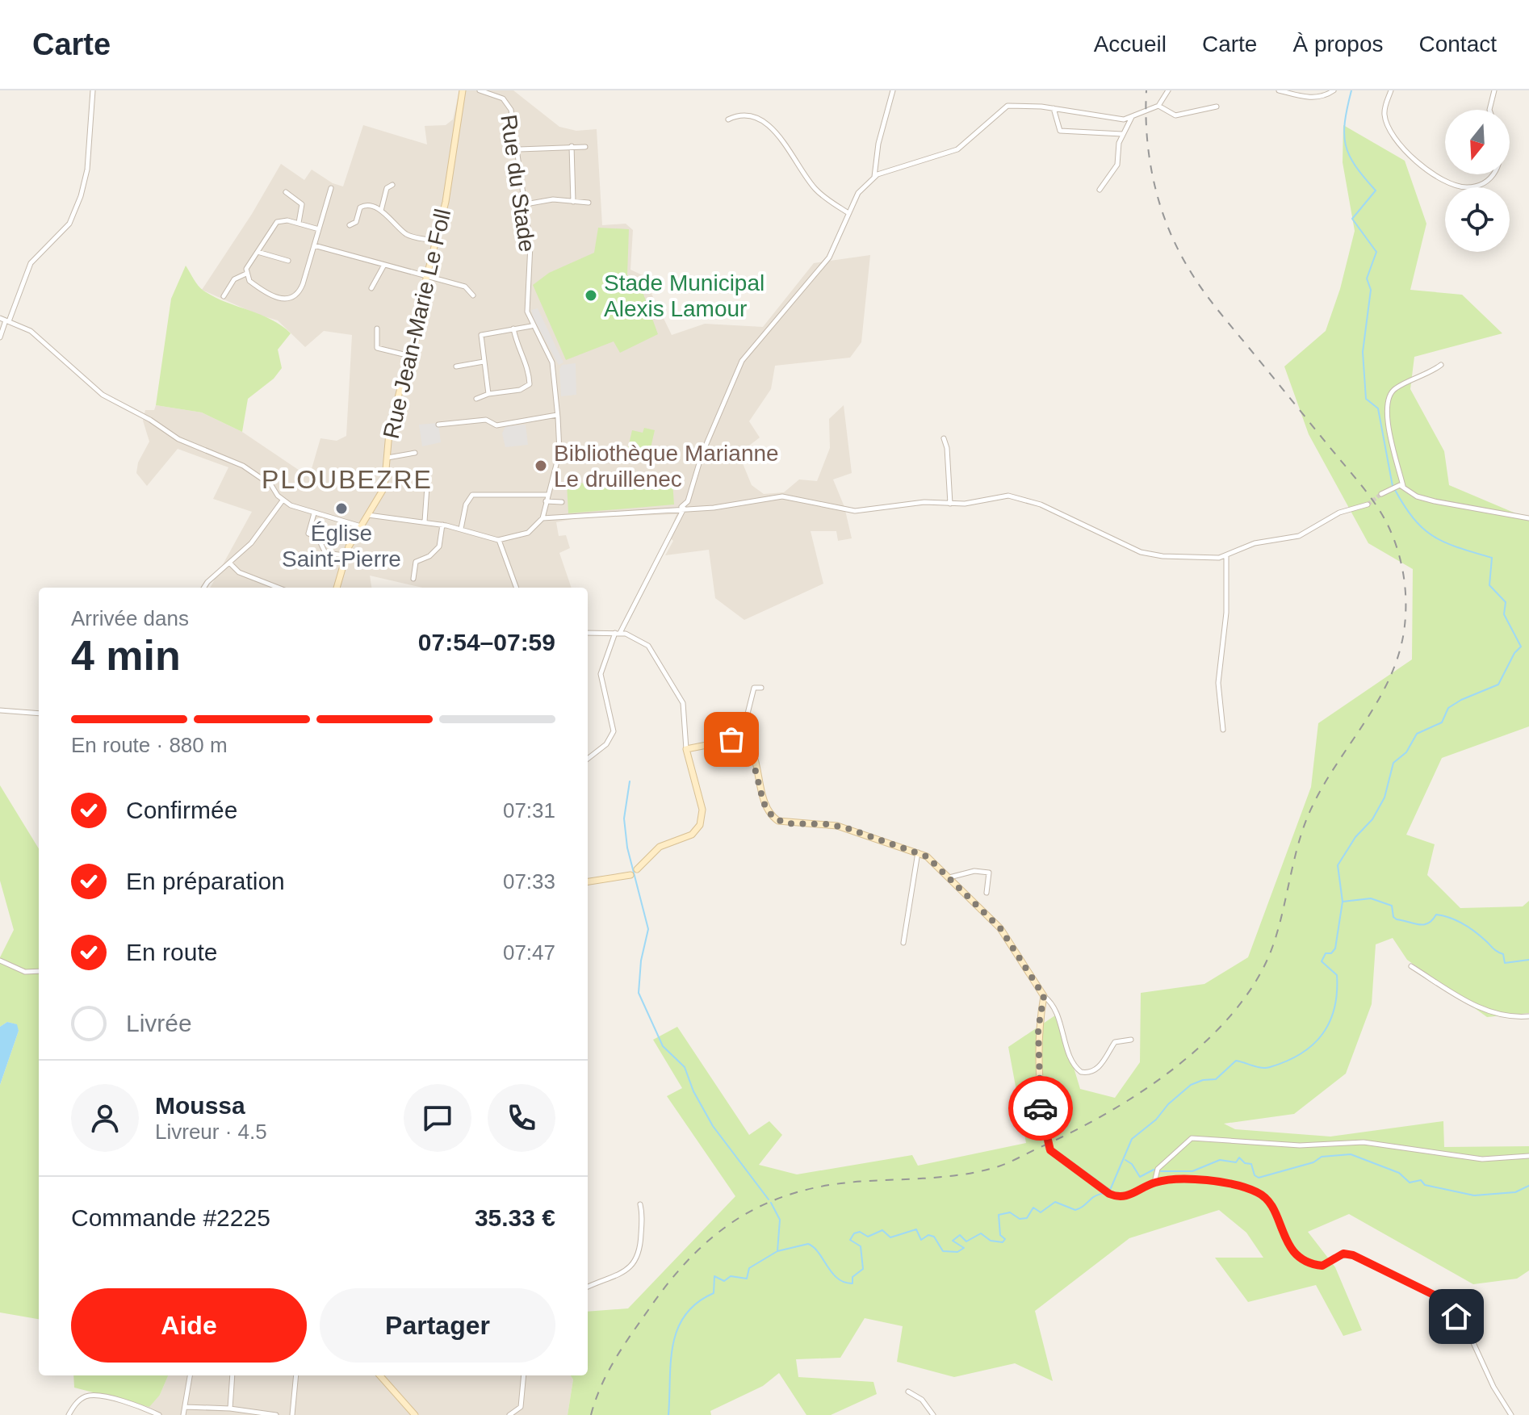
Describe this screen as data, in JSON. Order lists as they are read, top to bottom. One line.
{"streets":{"street":["Rue du Stade","Rue Jean-Marie Le Foll"]},"districts":["PLOUBEZRE"],"places":["Stade Municipal Alexis Lamour","Bibliothèque Marianne Le druillenec","Église Saint-Pierre"],"north":"bottom","page":{"header":"Carte","nav":["Accueil","Carte","À propos","Contact"],"heading":["4 min","Arrivée dans","07:54–07:59"],"panel":["Moussa","Livreur · 4.5","Commande #2225","35.33 €"],"bar":"En route · 880 m","list":[["Confirmée","07:31"],["En préparation","07:33"],["En route","07:47"],"Livrée"],"buttons":["Aide","Partager"]}}
